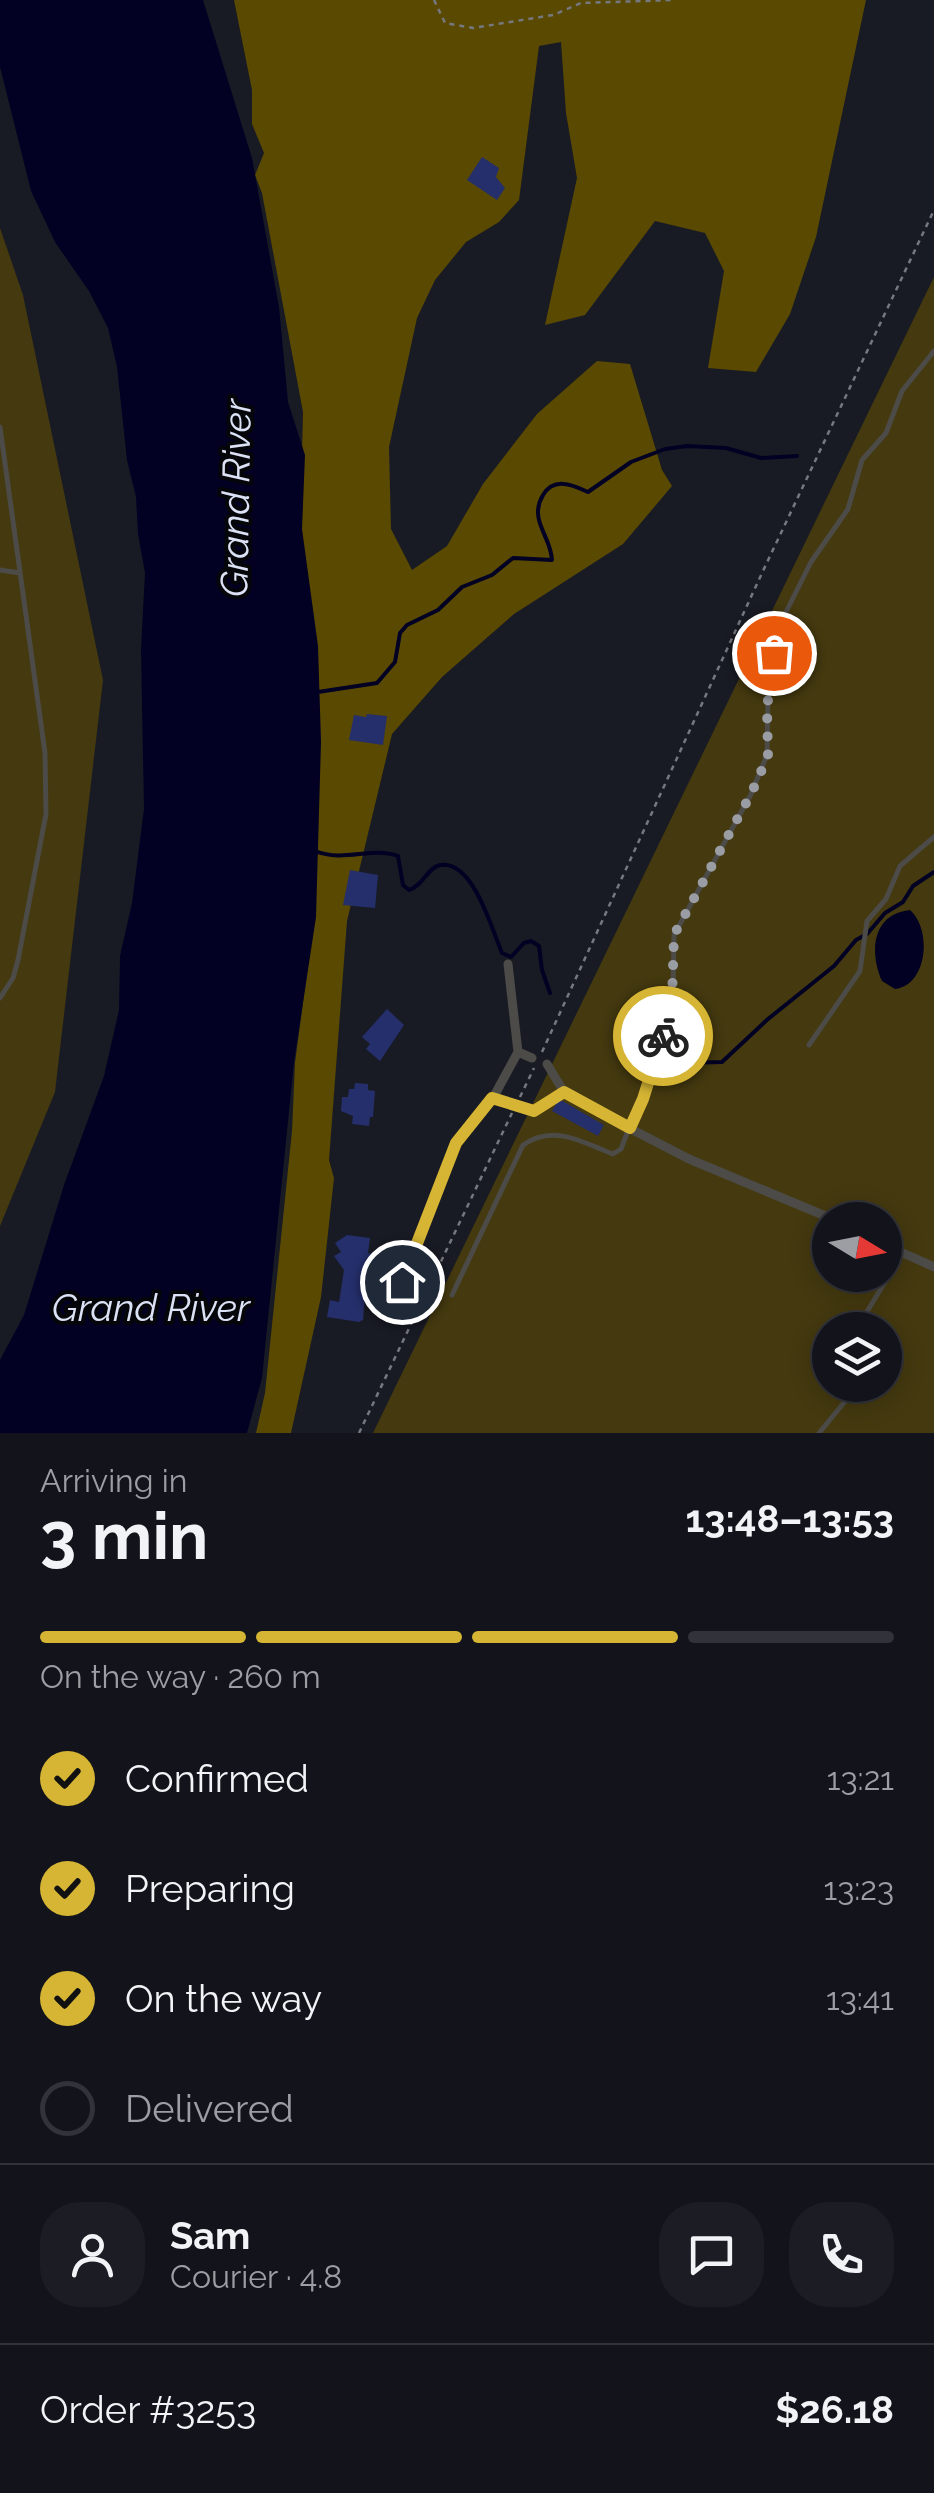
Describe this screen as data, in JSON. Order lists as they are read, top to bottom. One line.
{"water":["Grand River"],"north":"right","page":{"heading":["3 min","Arriving in","13:48–13:53"],"panel":["Sam","Courier · 4.8","Order #3253","$26.18"],"bar":"On the way · 260 m","list":[["Confirmed","13:21"],["Preparing","13:23"],["On the way","13:41"],"Delivered"]}}
